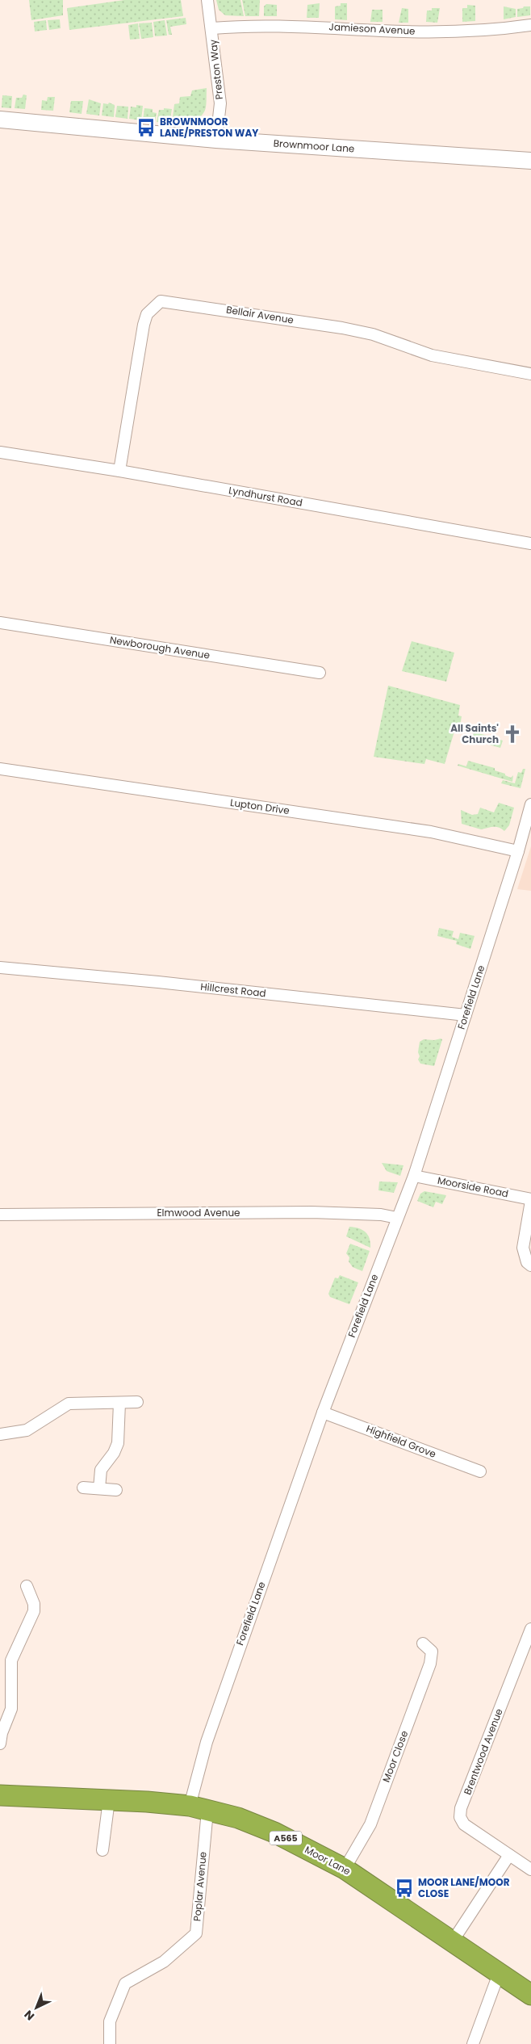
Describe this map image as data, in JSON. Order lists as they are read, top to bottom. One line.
{"streets":{"highway":["A565","Moor Lane"],"street":["Jamieson Avenue","Preston Way","Brownmoor Lane","Bellair Avenue","Lyndhurst Road","Newborough Avenue","Lupton Drive","Hillcrest Road","Forefield Lane","Moorside Road","Elmwood Avenue","Highfield Grove","Brentwood Avenue","Moor Close","Poplar Avenue"]},"crossings":[["Jamieson Avenue","Preston Way"],["Preston Way","Brownmoor Lane"],["Bellair Avenue","Lyndhurst Road"],["Lupton Drive","Forefield Lane"],["Hillcrest Road","Forefield Lane"],["Forefield Lane","Moorside Road"],["Forefield Lane","Elmwood Avenue"],["Forefield Lane","Highfield Grove"],["Forefield Lane","Moor Lane"],["Forefield Lane","Poplar Avenue"],["Moor Close","Moor Lane"],["Moor Lane","Poplar Avenue"]],"places":{"bus stop":["BROWNMOOR LANE/PRESTON WAY","MOOR LANE/MOOR CLOSE"],"church":["All Saints' Church"]},"north":"bottom left"}
